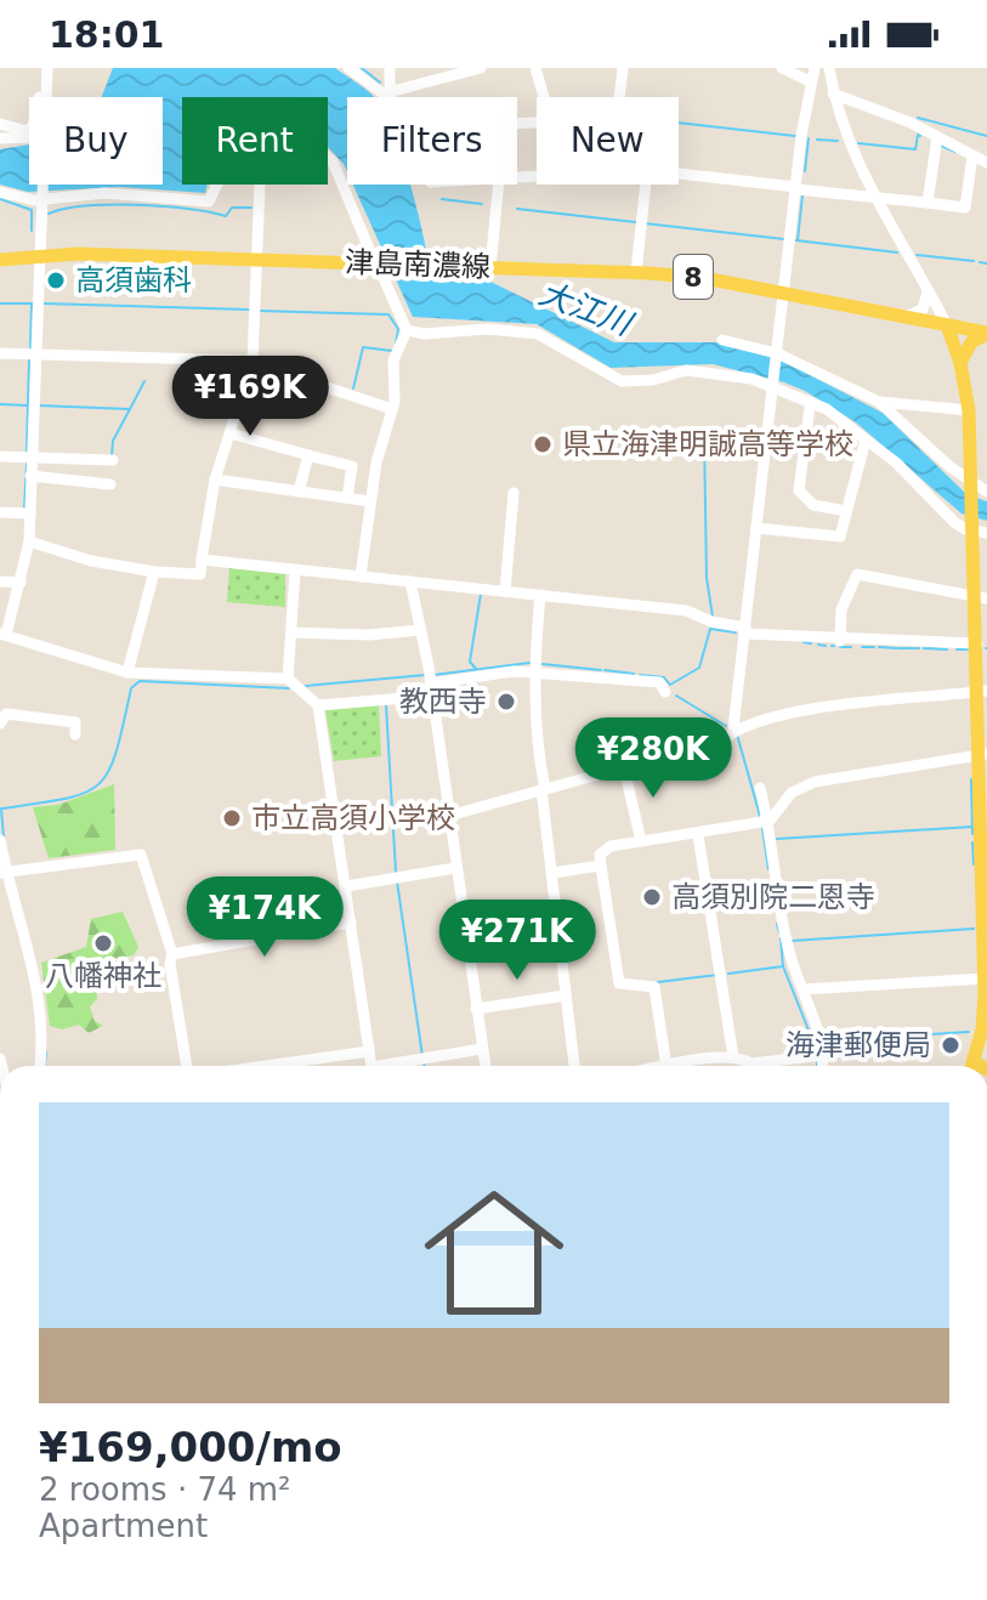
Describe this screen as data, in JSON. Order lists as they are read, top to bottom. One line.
{"streets":{"main road":["津島南濃線","8"]},"water":["大江川"],"places":["高須歯科","県立海津明誠高等学校","教西寺","市立高須小学校","高須別院二恩寺","八幡神社","海津郵便局"],"page":{"status":"18:01","chip":["Buy","Rent","Filters","New"],"price":["¥169K","¥280K","¥174K","¥271K"],"list":[{"name":"¥169,000/mo","note":"2 rooms · 74 m² · Apartment"}]}}
